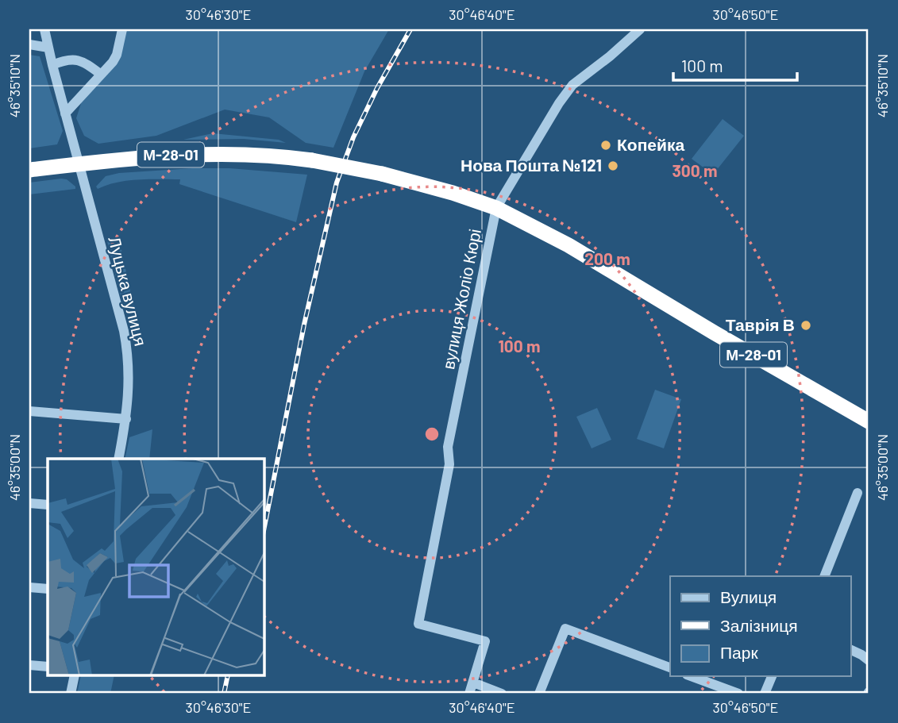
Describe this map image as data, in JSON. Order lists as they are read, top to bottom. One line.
{"streets":{"highway":["М-28-01"],"street":["Луцька вулиця","вулиця Жоліо Кюрі"]},"crossings":[["М-28-01","Луцька вулиця"],["М-28-01","вулиця Жоліо Кюрі"]],"places":["Копейка","Нова Пошта №121","Таврія В"],"legend":["Вулиця","Залізниця","Парк"],"scale_bar":"100 m","coordinates":["30°46'30\"E","30°46'40\"E","30°46'50\"E","46°35'10\"N","46°35'00\"N"],"rings":["300 m","200 m","100 m"]}
